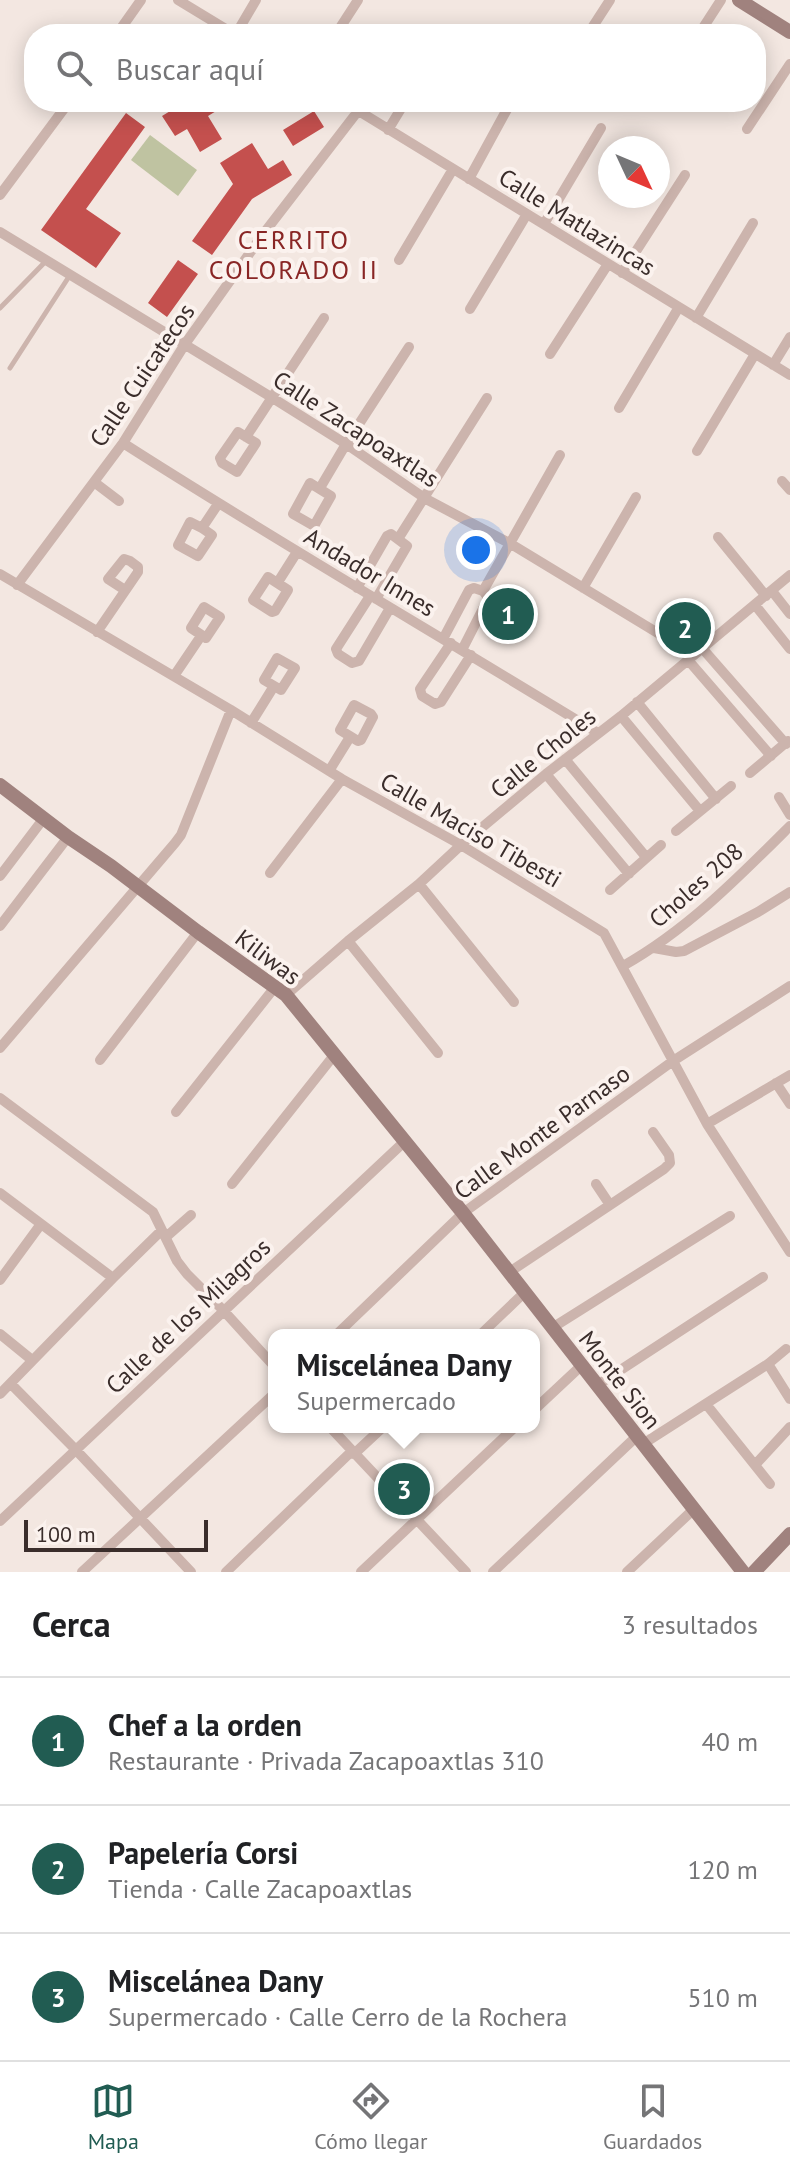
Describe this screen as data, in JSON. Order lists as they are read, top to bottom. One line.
{"streets":{"street":["Calle Matlazincas","Calle Cuicatecos","Calle Zacapoaxtlas","Andador Innes","Calle Choles","Calle Maciso Tibesti","Choles 208","Kiliwas","Calle Monte Parnaso","Calle de los Milagros","Monte Sion"]},"crossings":[["Calle Cuicatecos","Calle Zacapoaxtlas"],["Calle Cuicatecos","Andador Innes"],["Calle Cuicatecos","Calle Maciso Tibesti"],["Calle Zacapoaxtlas","Calle Choles"],["Andador Innes","Calle Choles"],["Calle Choles","Calle Maciso Tibesti"],["Calle Choles","Kiliwas"],["Calle Maciso Tibesti","Choles 208"],["Calle Maciso Tibesti","Calle Monte Parnaso"],["Kiliwas","Calle Monte Parnaso"],["Kiliwas","Calle de los Milagros"],["Kiliwas","Monte Sion"],["Calle Monte Parnaso","Monte Sion"]],"districts":["CERRITO COLORADO II"],"scale_bar":"100 m","north":"bottom right","page":{"search":"Buscar aquí","pins":["1","2","3"],"popup":["Miscelánea Dany","Supermercado"],"scale":"100 m","heading":["Cerca","3 resultados"],"list":[{"mark":"1","name":"Chef a la orden","note":"Restaurante · Privada Zacapoaxtlas 310","value":"40 m"},{"mark":"2","name":"Papelería Corsi","note":"Tienda · Calle Zacapoaxtlas","value":"120 m"},{"mark":"3","name":"Miscelánea Dany","note":"Supermercado · Calle Cerro de la Rochera","value":"510 m"}],"nav":["Mapa","Cómo llegar","Guardados"]}}
